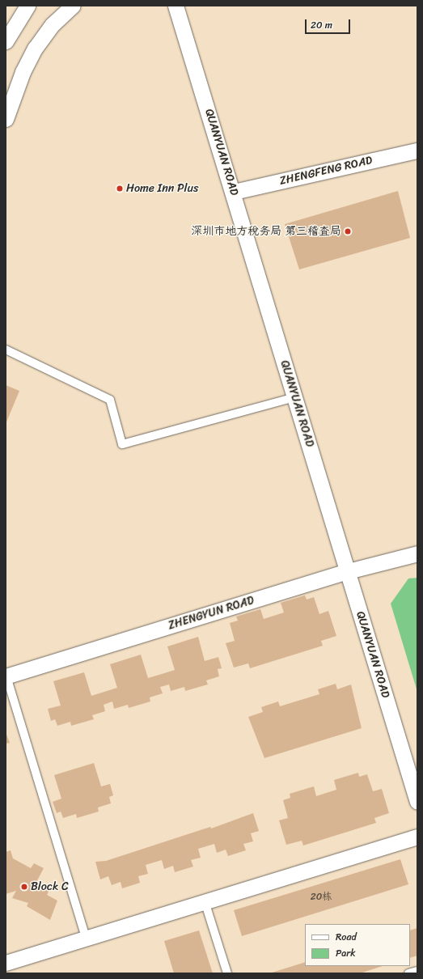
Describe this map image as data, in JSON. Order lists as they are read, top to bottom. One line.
{"streets":{"street":["QUANYUAN ROAD","ZHENGFENG ROAD","ZHENGYUN ROAD"]},"crossings":[["QUANYUAN ROAD","ZHENGFENG ROAD"],["QUANYUAN ROAD","ZHENGYUN ROAD"]],"places":["Home Inn Plus","深圳市地方税务局 第三稽查局","Block C"],"house_numbers":["20栋"],"legend":["Road","Park"],"scale_bar":"20 m"}
